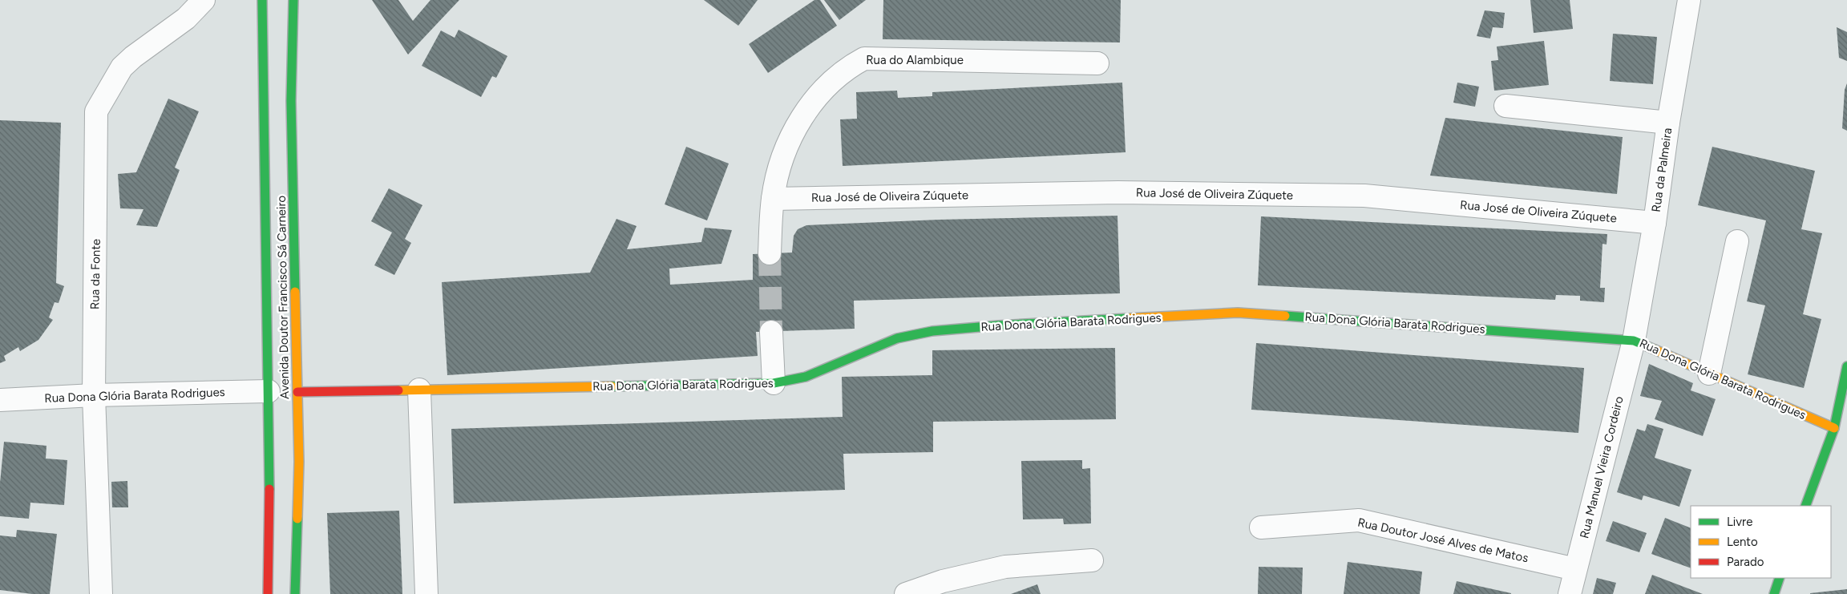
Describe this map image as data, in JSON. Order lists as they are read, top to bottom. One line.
{"streets":{"street":["Rua do Alambique","Rua da Palmeira","Rua José de Oliveira Zúquete","Rua da Fonte","Avenida Doutor Francisco Sá Carneiro","Rua Dona Glória Barata Rodrigues","Rua Manuel Vieira Cordeiro","Rua Doutor José Alves de Matos"]},"crossings":[["Rua do Alambique","Rua José de Oliveira Zúquete"],["Rua da Palmeira","Rua José de Oliveira Zúquete"],["Rua da Palmeira","Rua Dona Glória Barata Rodrigues"],["Rua da Palmeira","Rua Manuel Vieira Cordeiro"],["Rua da Fonte","Rua Dona Glória Barata Rodrigues"],["Avenida Doutor Francisco Sá Carneiro","Rua Dona Glória Barata Rodrigues"],["Rua Dona Glória Barata Rodrigues","Rua Manuel Vieira Cordeiro"],["Rua Manuel Vieira Cordeiro","Rua Doutor José Alves de Matos"]],"legend":["Livre","Lento","Parado"]}
